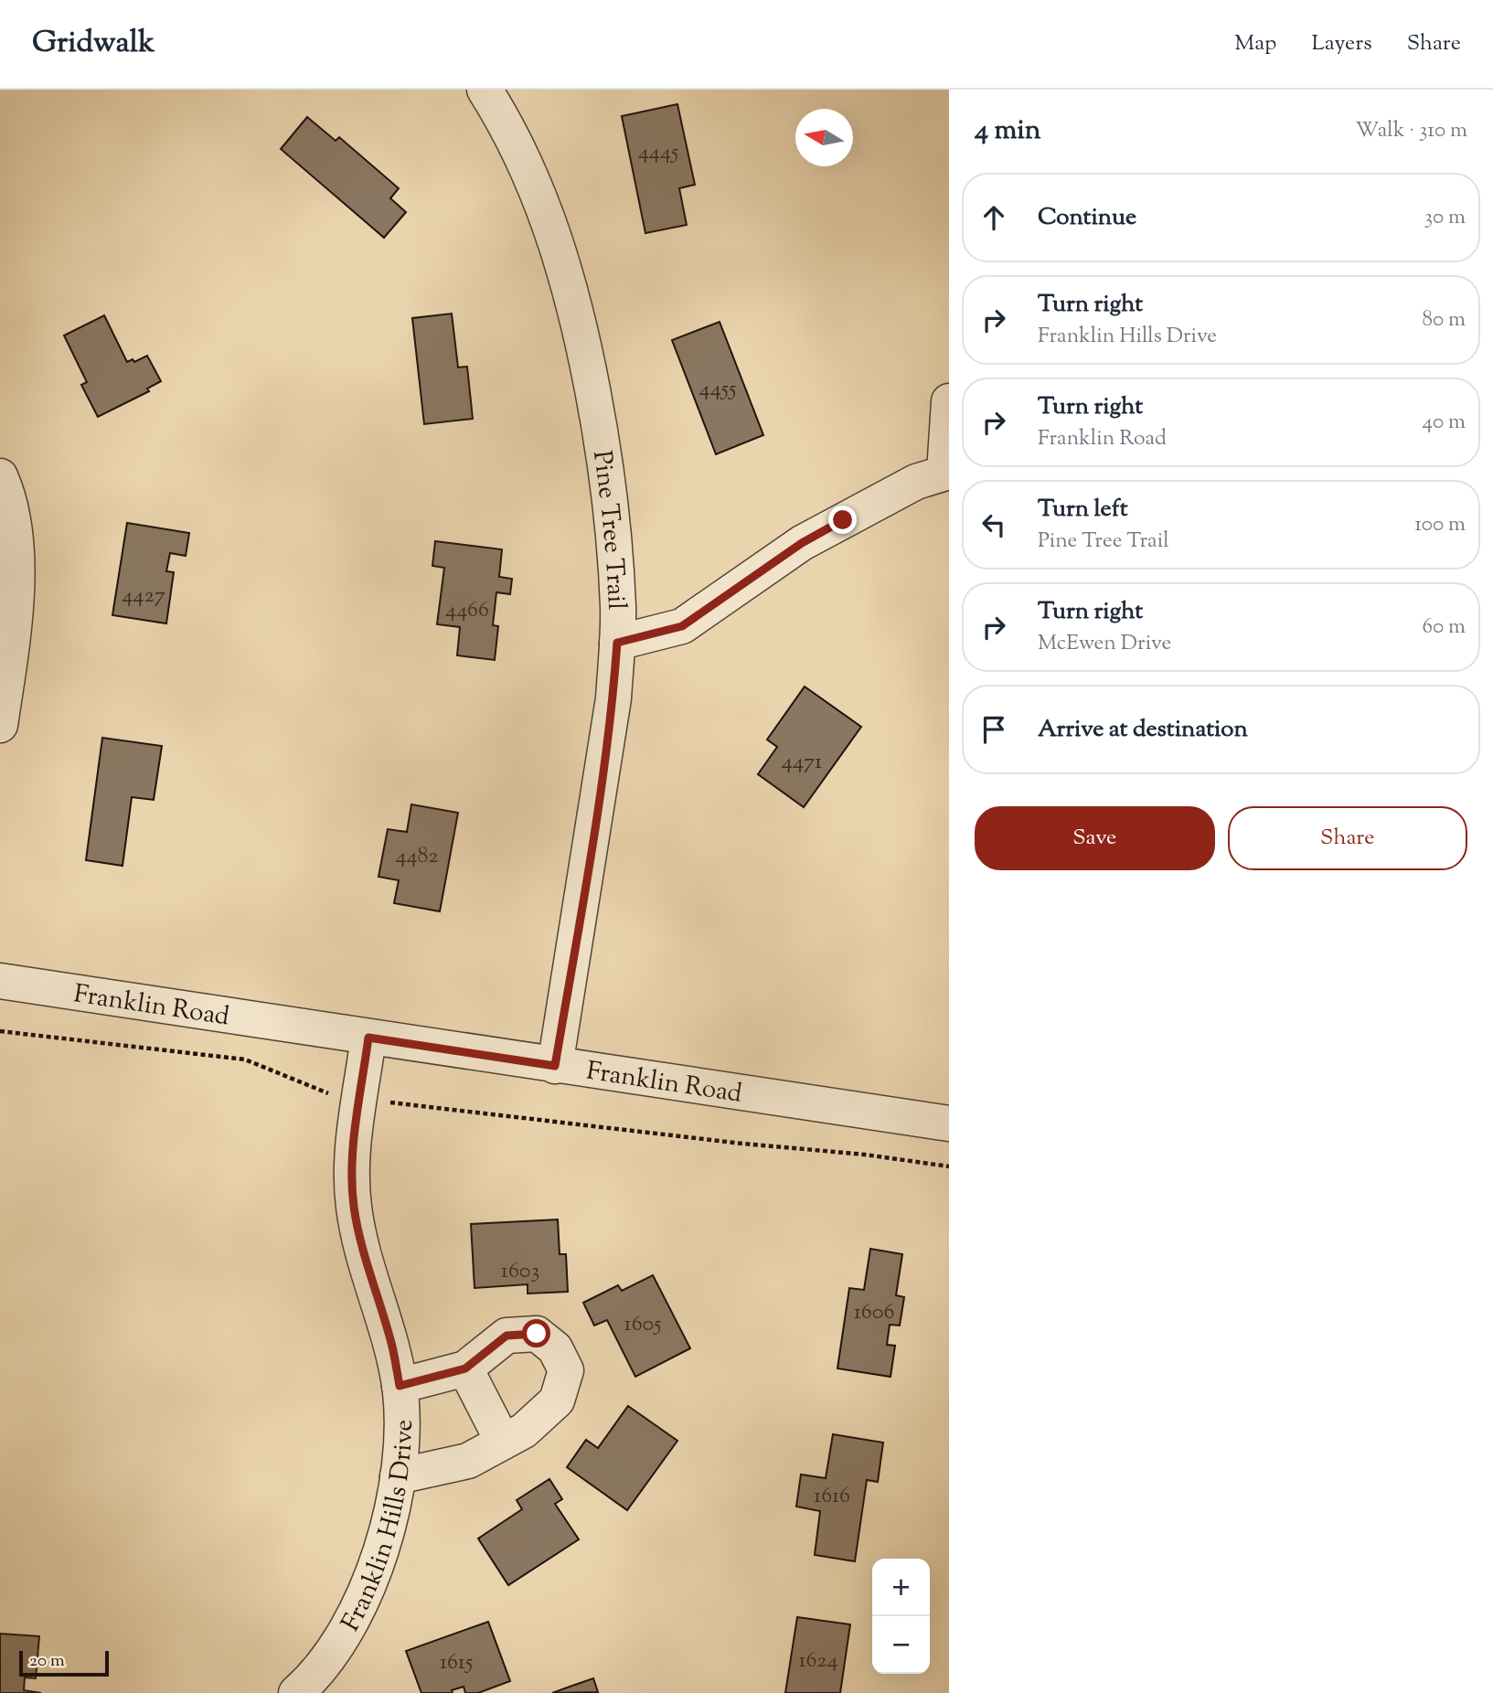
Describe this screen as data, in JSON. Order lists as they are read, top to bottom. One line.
{"streets":{"street":["Pine Tree Trail","Franklin Road","Franklin Hills Drive"]},"crossings":[["Pine Tree Trail","Franklin Road"],["Franklin Road","Franklin Hills Drive"]],"house_numbers":["4445","4455","4427","4466","4471","4482","1603","1606","1605","1616","1624","1615"],"scale_bar":"20 m","north":"left","page":{"header":"Gridwalk","nav":["Map","Layers","Share"],"heading":["4 min","Walk · 310 m"],"list":[["Continue","30 m"],["Turn right","Franklin Hills Drive","80 m"],["Turn right","Franklin Road","40 m"],["Turn left","Pine Tree Trail","100 m"],["Turn right","McEwen Drive","60 m"],"Arrive at destination"],"buttons":["Save","Share"],"map_buttons":["+","−"],"scale":"20 m"}}
